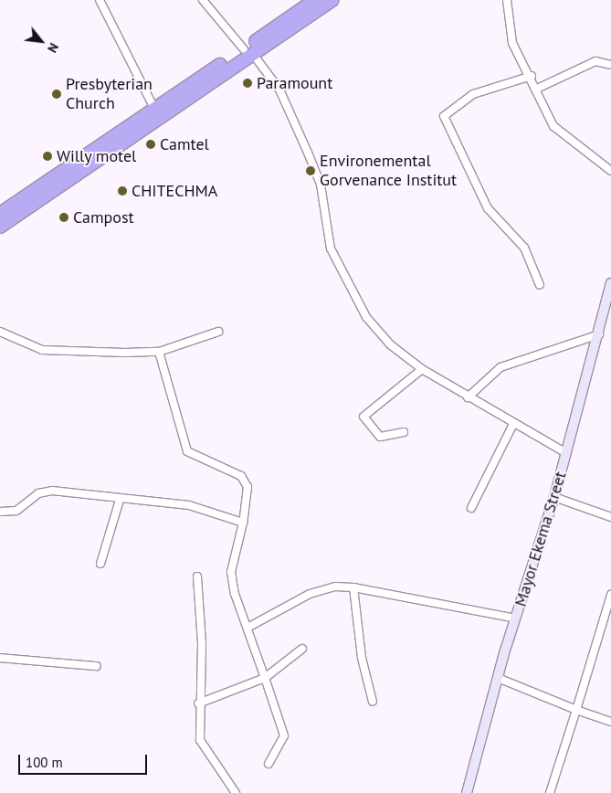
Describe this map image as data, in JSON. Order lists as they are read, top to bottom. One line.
{"streets":{"street":["Mayor Ekema Street"]},"places":["Paramount","Presbyterian Church","Camtel","Willy motel","Environemental Gorvenance Institut","CHITECHMA","Campost"],"scale_bar":"100 m","north":"bottom right"}
